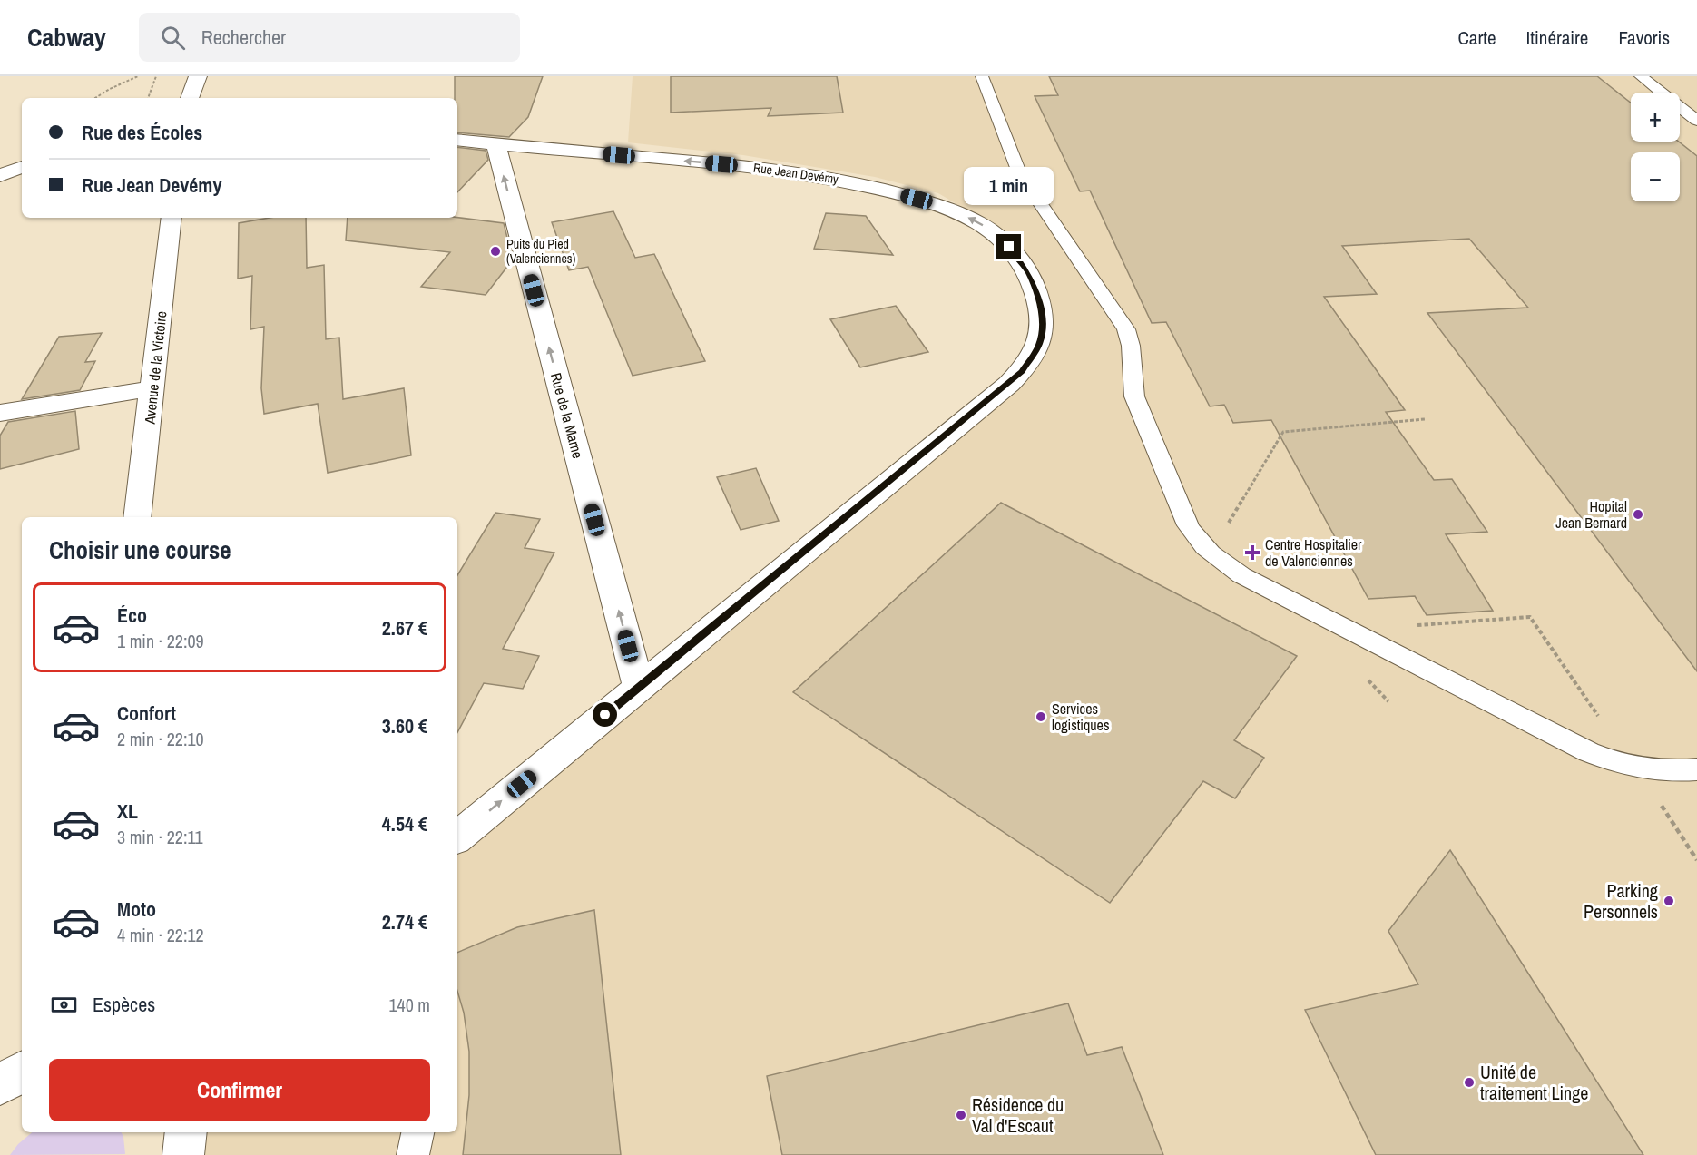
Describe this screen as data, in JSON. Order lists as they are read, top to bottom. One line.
{"streets":{"street":["Rue Jean Devémy","Avenue de la Victoire","Rue de la Marne"]},"crossings":[["Rue Jean Devémy","Rue de la Marne"]],"one_way":["Rue de la Marne"],"places":{"other":["Puits du Pied (Valenciennes)","Hopital Jean Bernard","Services logistiques","Parking Personnels","Unité de traitement Linge","Résidence du Val d'Escaut"],"health":["Centre Hospitalier de Valenciennes"]},"page":{"header":"Cabway","search":"Rechercher","nav":["Carte","Itinéraire","Favoris"],"map_buttons":["+","−"],"banner":["Rue des Écoles","Rue Jean Devémy"],"bubble":"1 min","heading":"Choisir une course","list":[{"name":"Éco","note":"1 min · 22:09","value":"2.67 €"},{"name":"Confort","note":"2 min · 22:10","value":"3.60 €"},{"name":"XL","note":"3 min · 22:11","value":"4.54 €"},{"name":"Moto","note":"4 min · 22:12","value":"2.74 €"}],"pay":["Espèces","140 m"],"buttons":"Confirmer"}}
